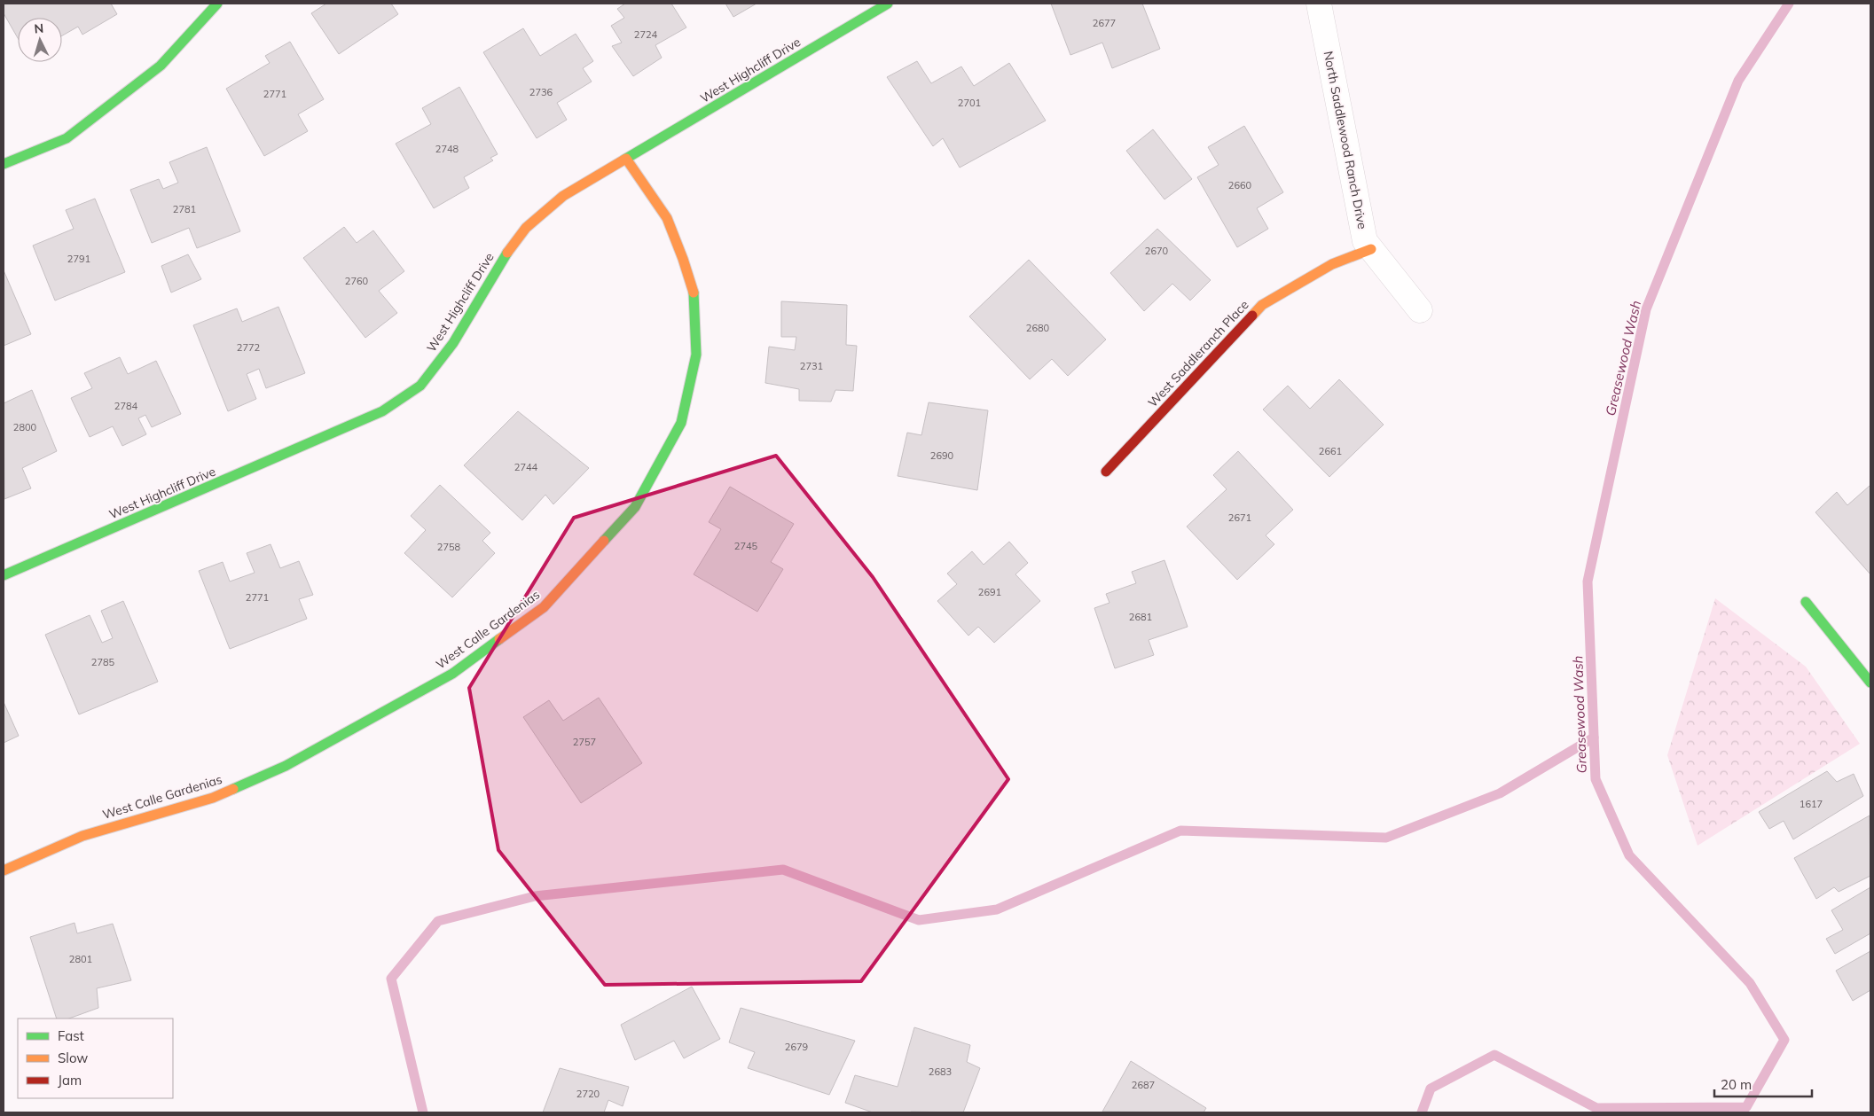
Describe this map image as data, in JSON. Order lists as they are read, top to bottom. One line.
{"streets":{"street":["West Highcliff Drive","North Saddlewood Ranch Drive","West Saddleranch Place","West Calle Gardenias"]},"crossings":[["West Highcliff Drive","West Calle Gardenias"],["North Saddlewood Ranch Drive","West Saddleranch Place"]],"water":["Greasewood Wash"],"house_numbers":["2677","2724","2736","2771","2701","2748","2660","2781","2670","2791","2760","2680","2772","2731","2784","2800","2661","2690","2744","2671","2745","2758","2691","2771","2681","2785","2757","1617","2801","2679","2683","2687","2720"],"legend":["Fast","Slow","Jam"],"scale_bar":"20 m","north":"top"}
